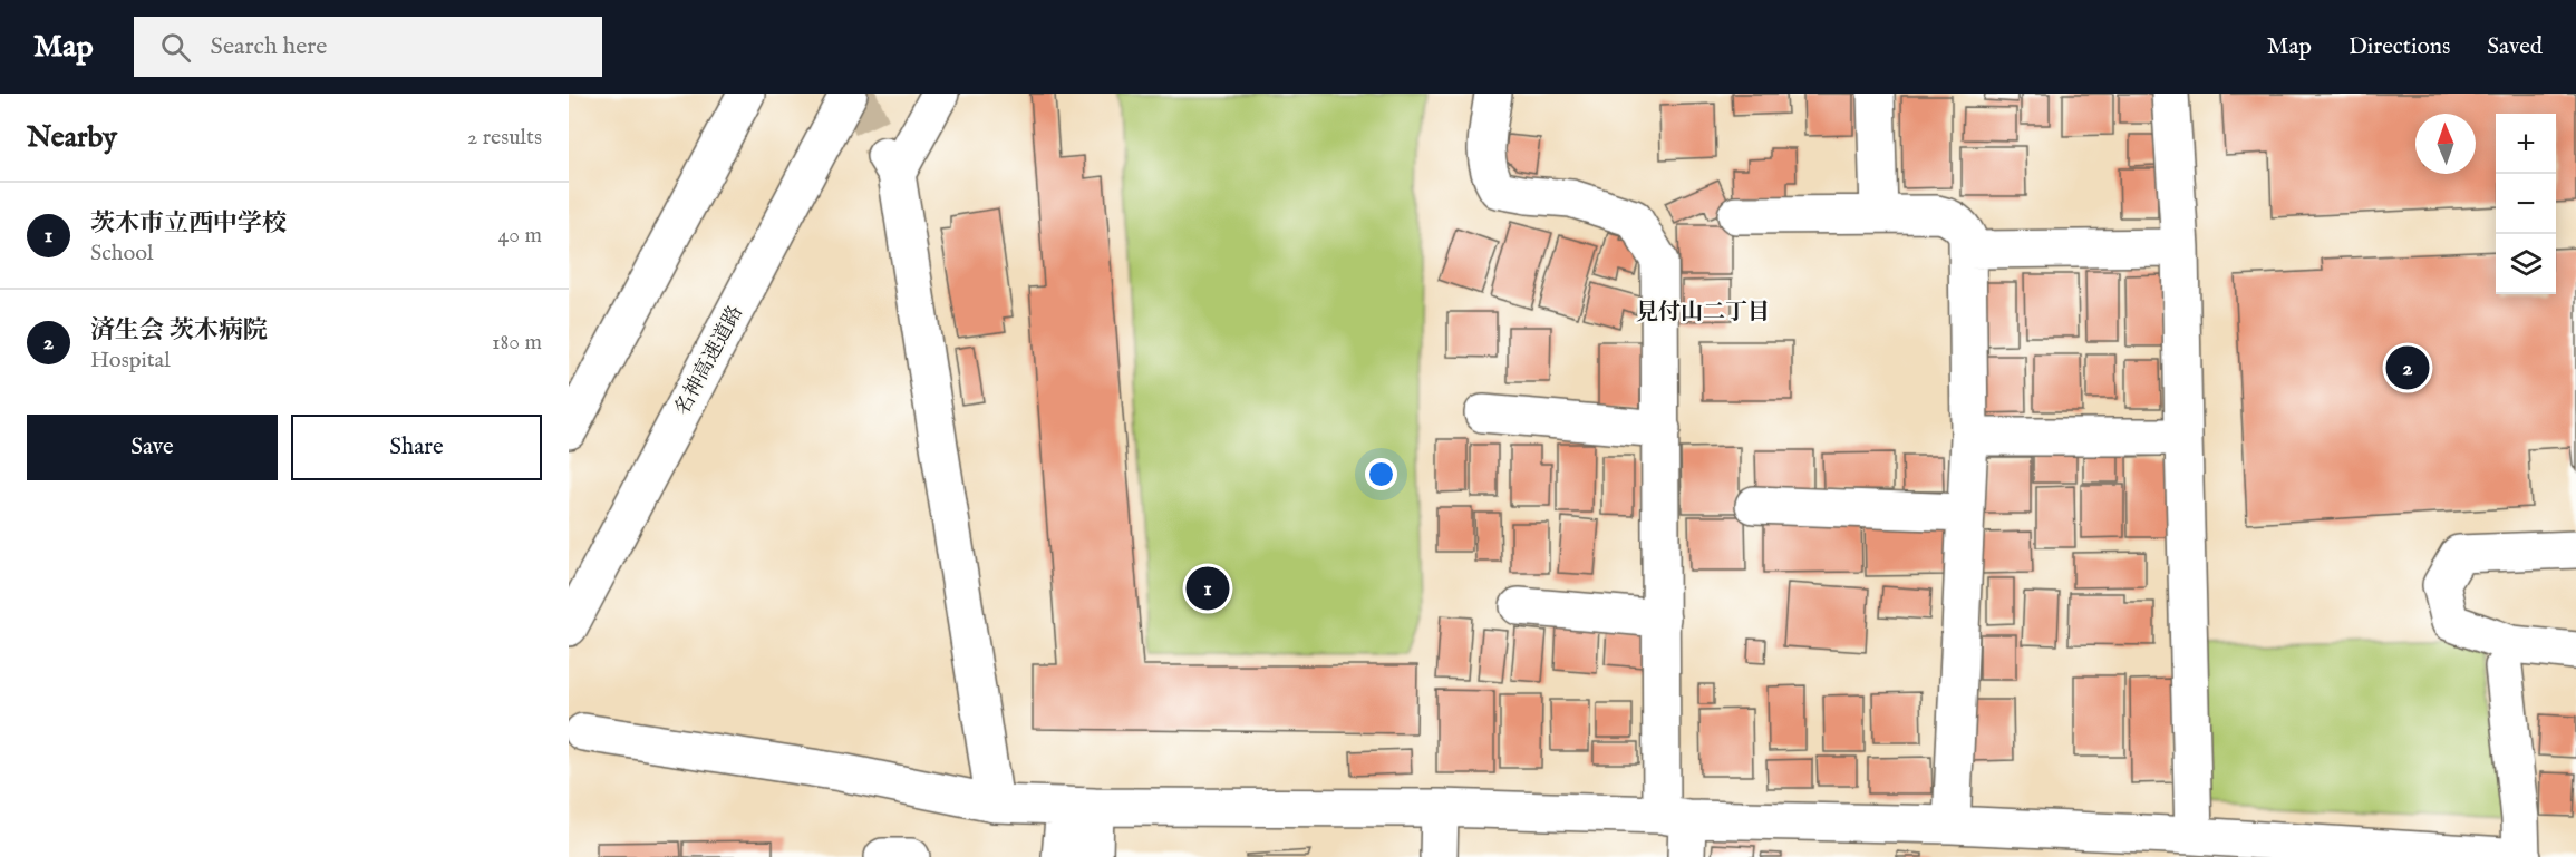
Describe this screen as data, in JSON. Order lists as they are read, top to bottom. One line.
{"streets":{"main road":["名神高速道路"]},"districts":["見付山二丁目"],"north":"top","page":{"header":"Map","search":"Search here","nav":["Map","Directions","Saved"],"heading":["Nearby","2 results"],"map_buttons":["+","−"],"list":[{"mark":"1","name":"茨木市立西中学校","note":"School","value":"40 m"},{"mark":"2","name":"済生会 茨木病院","note":"Hospital","value":"180 m"}],"pins":["2","1"],"buttons":["Save","Share"]}}
